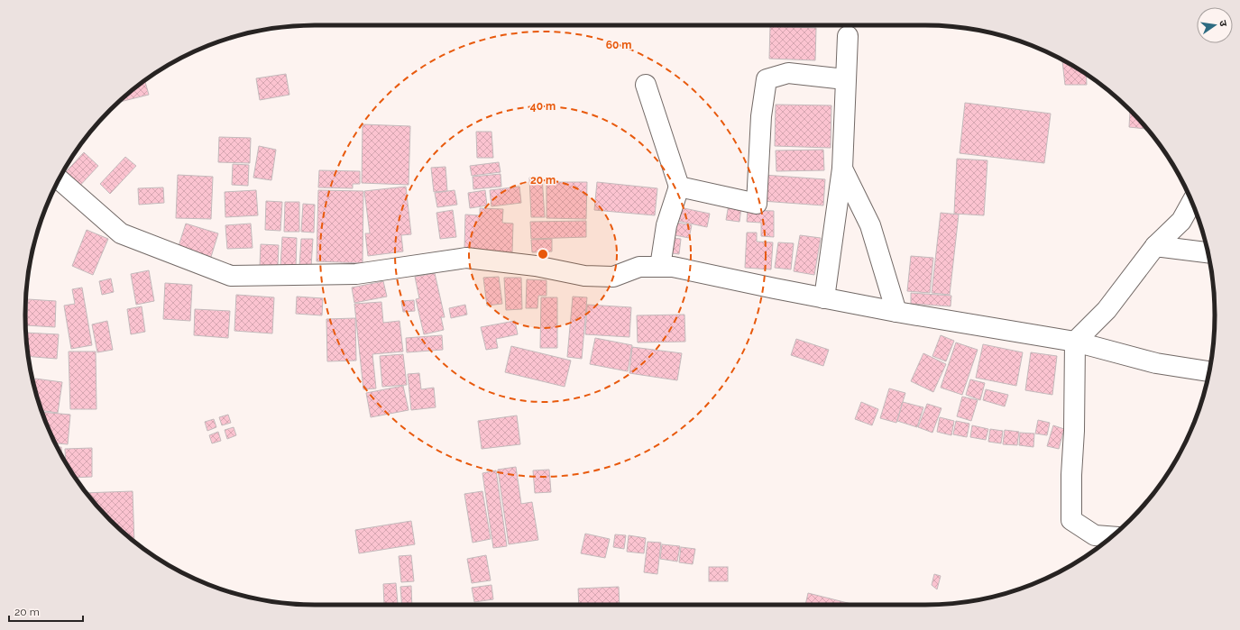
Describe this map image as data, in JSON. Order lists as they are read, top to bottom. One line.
{"scale_bar":"20 m","north":"right","rings":["60 m","40 m","20 m"]}
